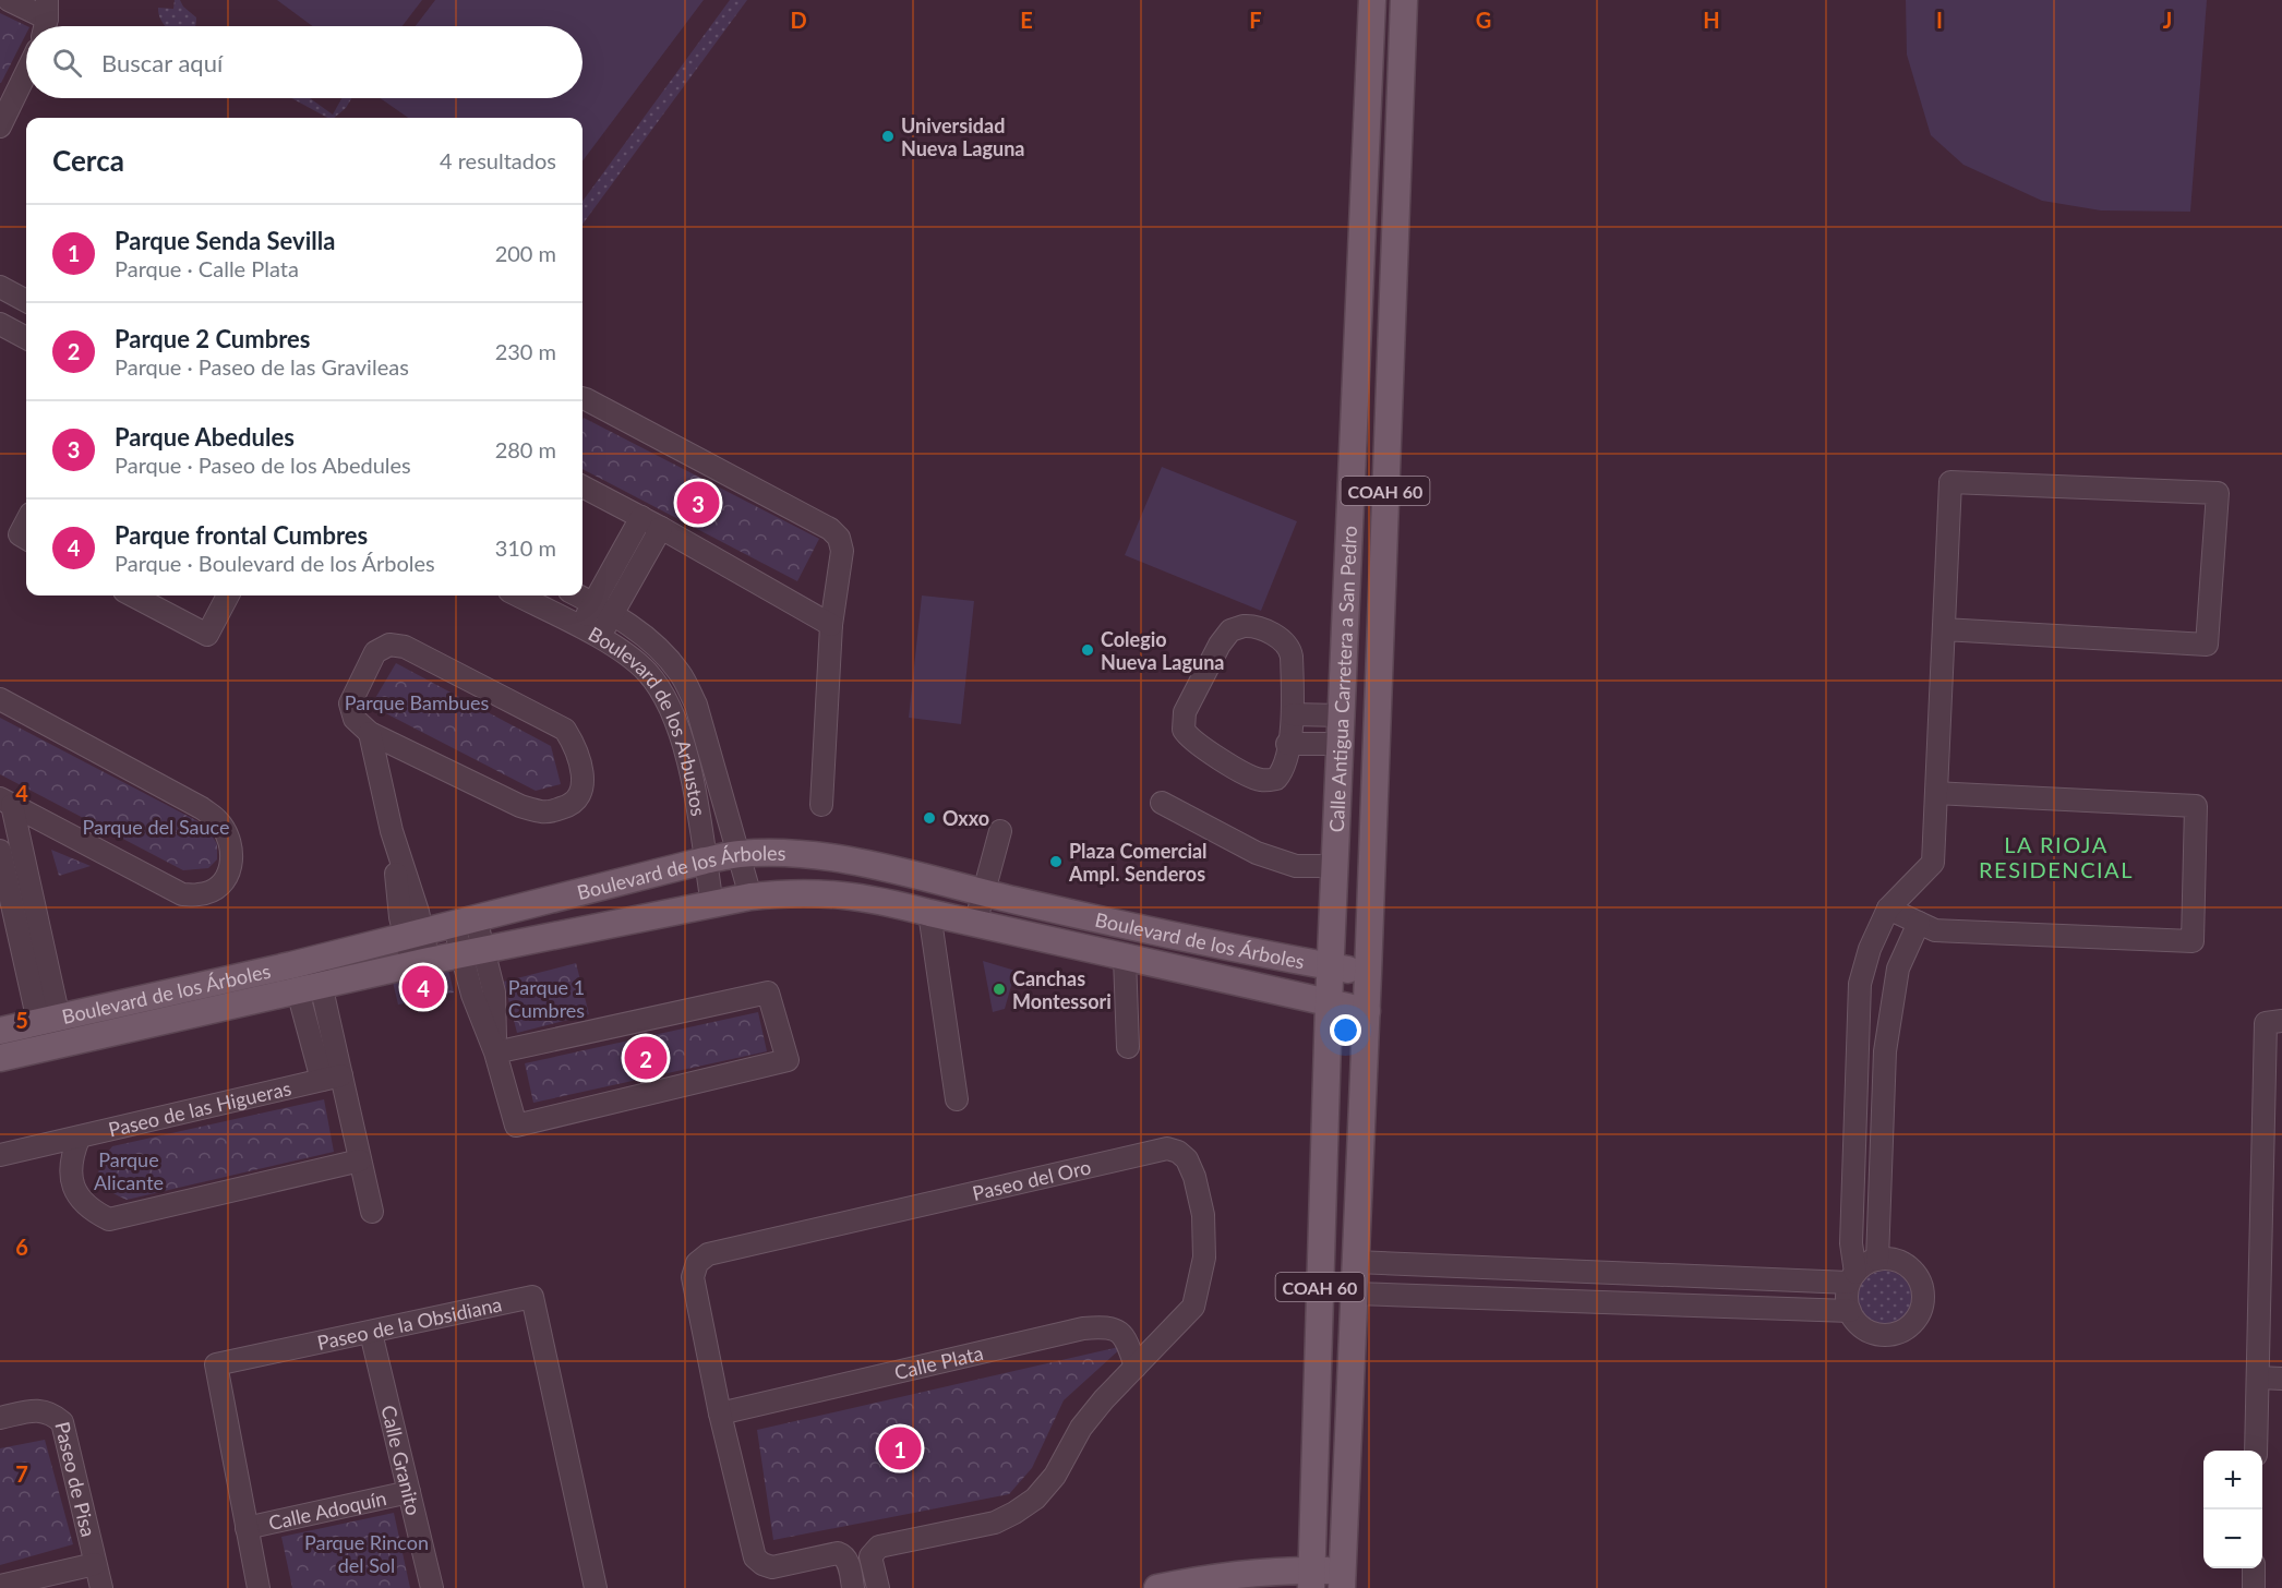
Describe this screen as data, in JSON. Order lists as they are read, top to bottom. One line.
{"streets":{"main road":["COAH 60","Calle Antigua Carretera a San Pedro","Boulevard de los Árboles"],"street":["Boulevard de los Arbustos","Paseo de las Higueras","Paseo del Oro","Paseo de la Obsidiana","Calle Plata","Calle Granito","Paseo de Pisa","Calle Adoquín"]},"crossings":[["COAH 60","Calle Antigua Carretera a San Pedro"],["COAH 60","Boulevard de los Árboles"],["Calle Antigua Carretera a San Pedro","Boulevard de los Árboles"],["Boulevard de los Arbustos","Boulevard de los Árboles"],["Paseo del Oro","Calle Plata"],["Paseo de la Obsidiana","Calle Granito"],["Paseo de la Obsidiana","Calle Adoquín"],["Calle Granito","Calle Adoquín"]],"districts":["LA RIOJA RESIDENCIAL"],"parks":["Parque Bambues","Parque del Sauce","Parque 1 Cumbres","Parque Alicante","Parque Rincon del Sol"],"places":["Universidad Nueva Laguna","Colegio Nueva Laguna","Oxxo","Plaza Comercial Ampl. Senderos","Canchas Montessori"],"page":{"search":"Buscar aquí","heading":["Cerca","4 resultados"],"list":[{"mark":"1","name":"Parque Senda Sevilla","note":"Parque · Calle Plata","value":"200 m"},{"mark":"2","name":"Parque 2 Cumbres","note":"Parque · Paseo de las Gravileas","value":"230 m"},{"mark":"3","name":"Parque Abedules","note":"Parque · Paseo de los Abedules","value":"280 m"},{"mark":"4","name":"Parque frontal Cumbres","note":"Parque · Boulevard de los Árboles","value":"310 m"}],"pins":["3","4","2","1"],"map_buttons":["+","−"]},"grid":{"columns":["D","E","F","G","H","I","J"],"rows":["4","5","6","7"]}}
